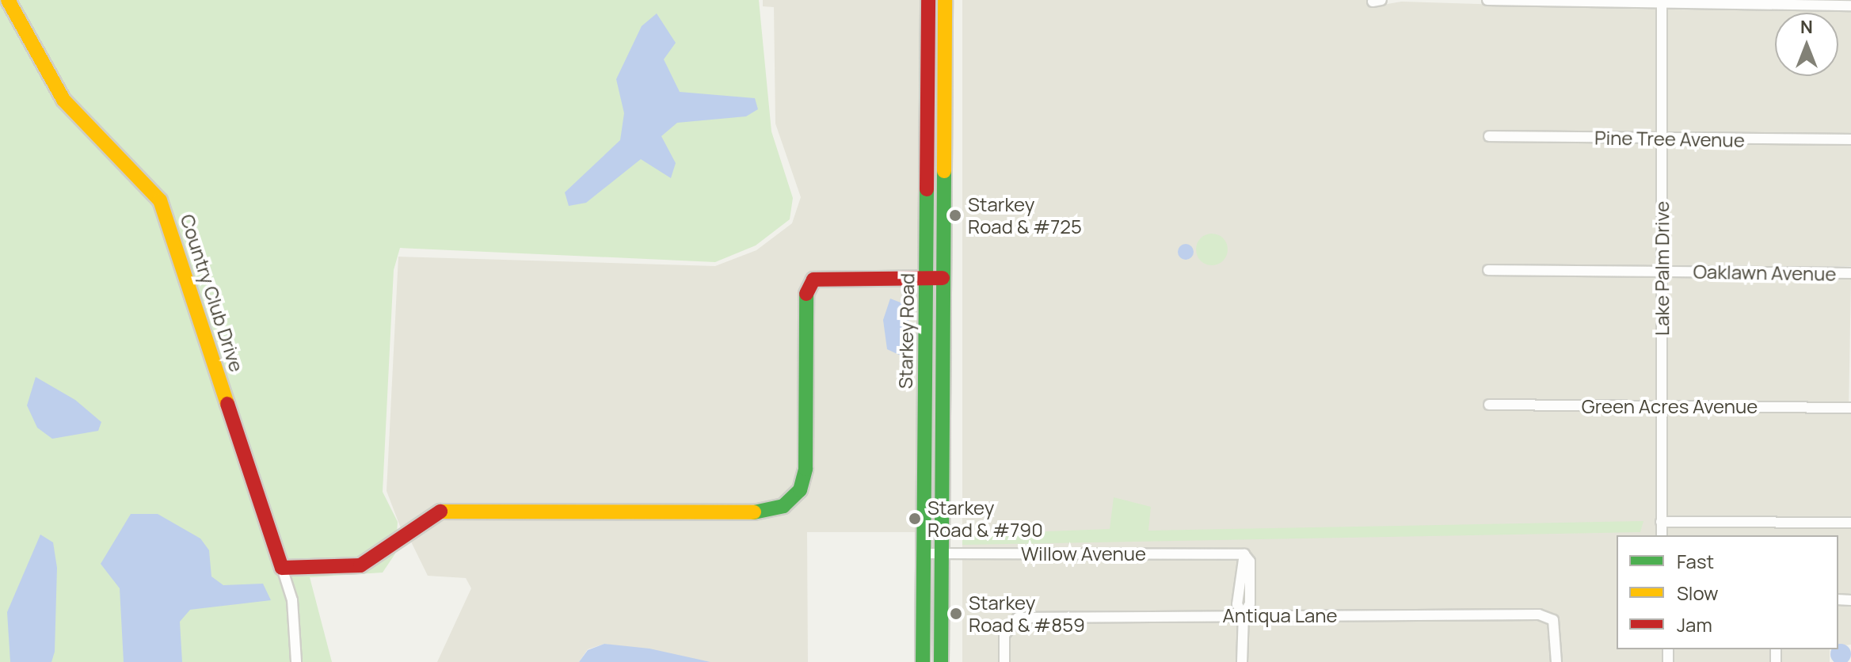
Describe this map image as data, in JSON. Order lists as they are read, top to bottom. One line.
{"streets":{"street":["Pine Tree Avenue","Lake Palm Drive","Oaklawn Avenue","Country Club Drive","Starkey Road","Green Acres Avenue","Willow Avenue","Antiqua Lane"]},"crossings":[["Pine Tree Avenue","Lake Palm Drive"],["Lake Palm Drive","Oaklawn Avenue"],["Lake Palm Drive","Green Acres Avenue"],["Starkey Road","Willow Avenue"],["Willow Avenue","Antiqua Lane"]],"places":["Starkey Road & #725","Starkey Road & #790","Starkey Road & #859"],"legend":["Fast","Slow","Jam"],"north":"top"}
